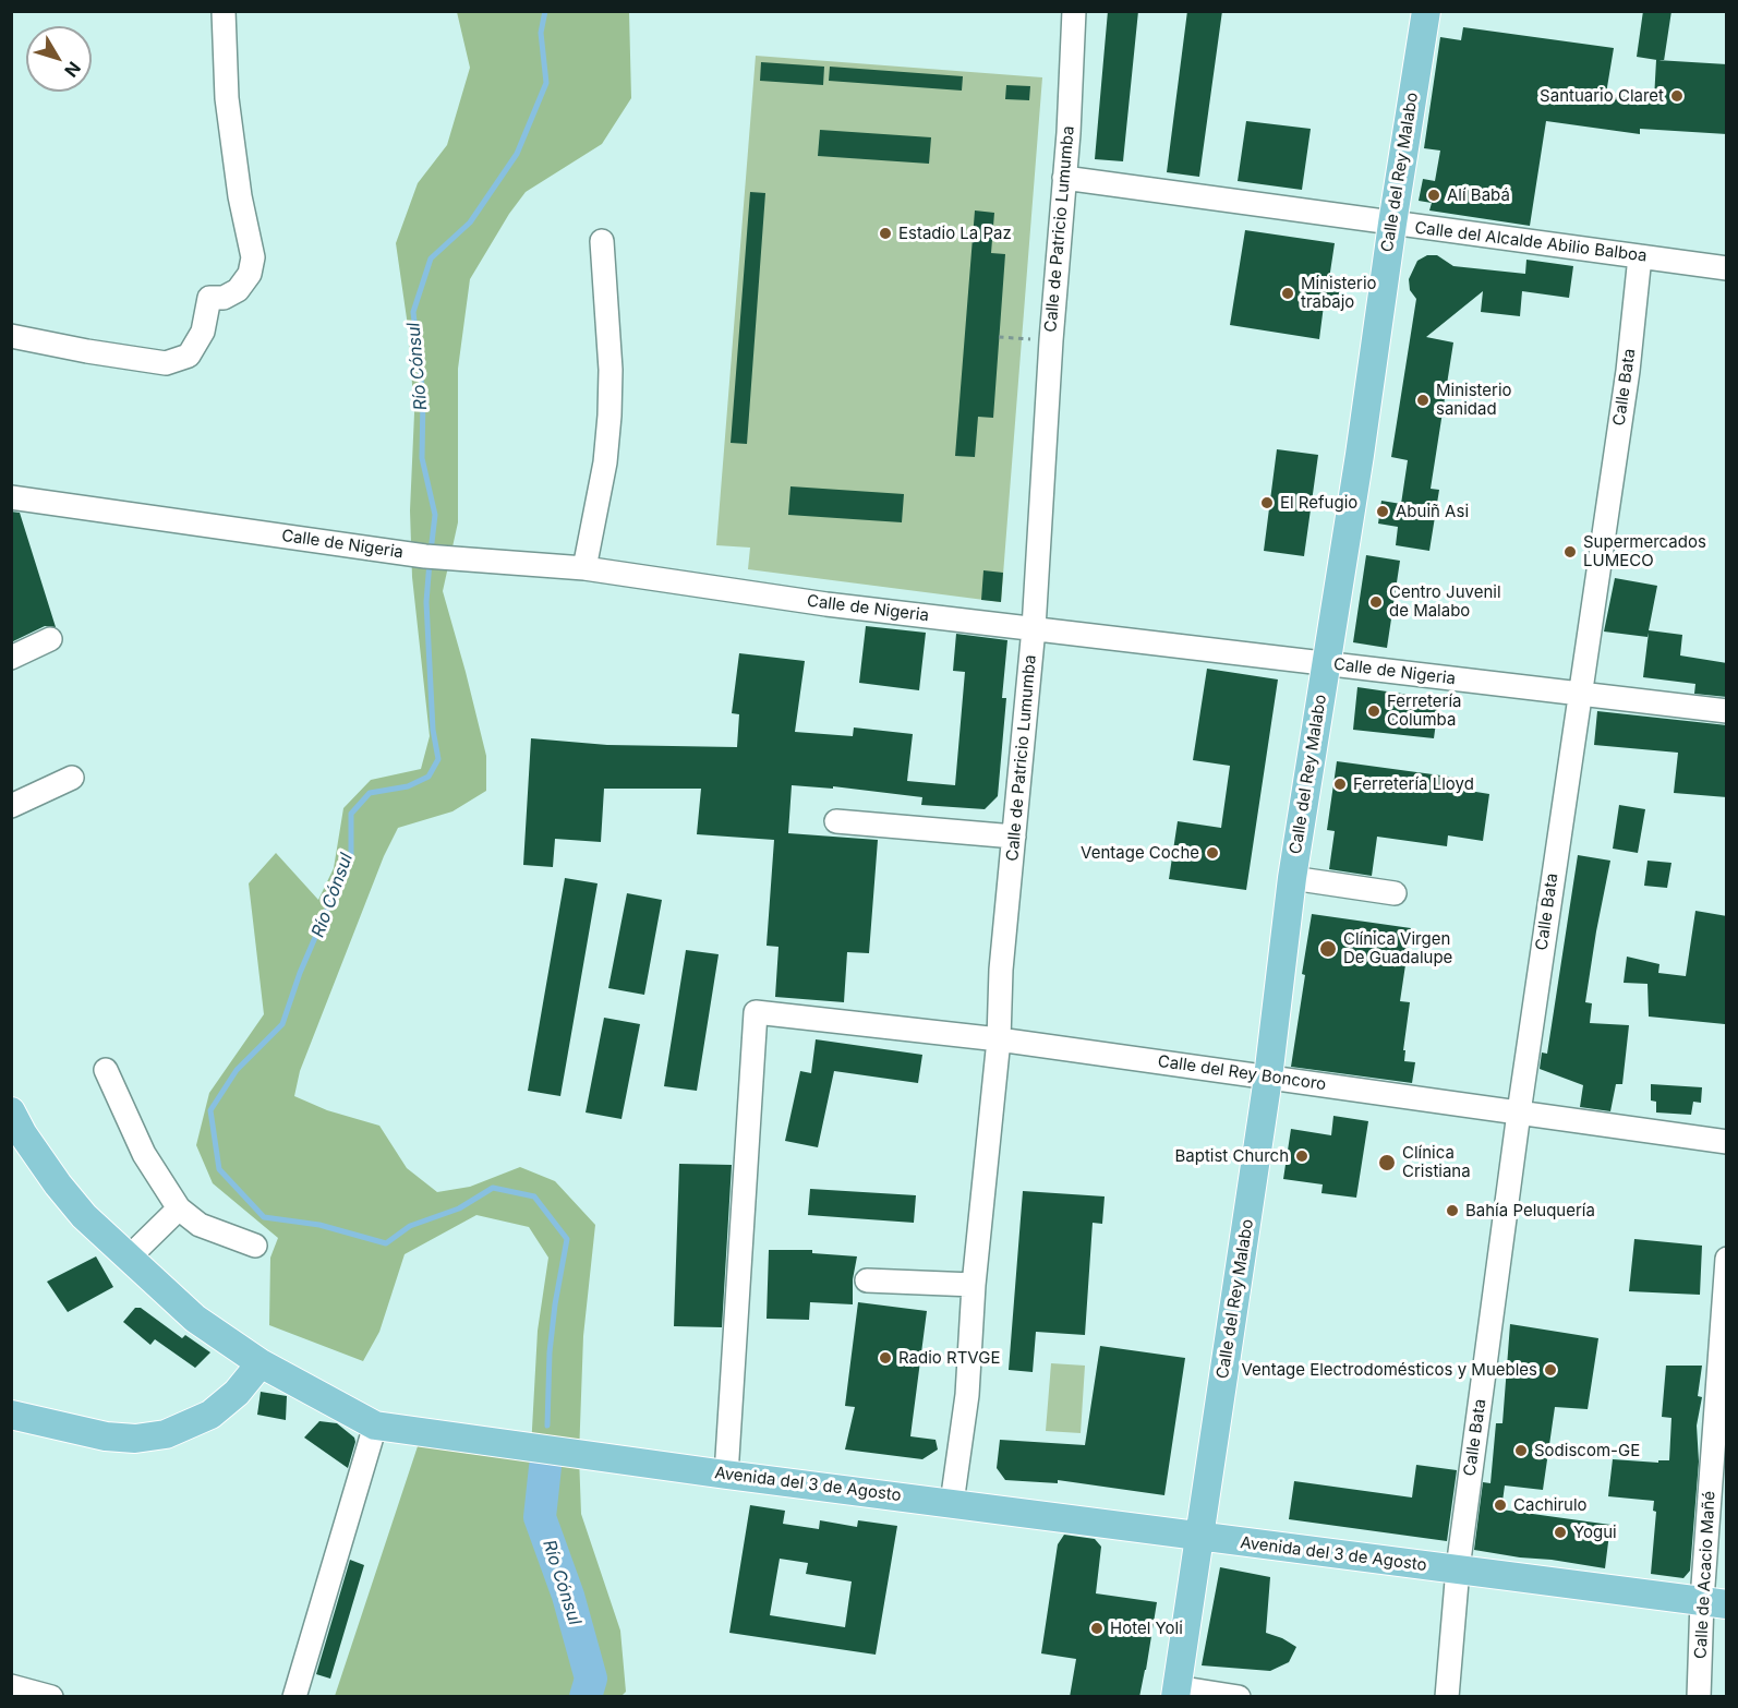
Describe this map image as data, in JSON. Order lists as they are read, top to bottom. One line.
{"streets":{"main road":["Calle del Rey Malabo","Avenida del 3 de Agosto"],"street":["Calle de Patricio Lumumba","Calle del Alcalde Abilio Balboa","Calle Bata","Calle de Nigeria","Calle del Rey Boncoro","Calle de Acacio Mañé"]},"crossings":[["Calle del Rey Malabo","Calle del Alcalde Abilio Balboa"],["Calle del Rey Malabo","Calle de Nigeria"],["Calle del Rey Malabo","Calle del Rey Boncoro"],["Calle del Rey Malabo","Avenida del 3 de Agosto"],["Calle de Patricio Lumumba","Calle del Alcalde Abilio Balboa"],["Calle de Patricio Lumumba","Calle de Nigeria"],["Calle de Patricio Lumumba","Calle del Rey Boncoro"],["Calle de Patricio Lumumba","Avenida del 3 de Agosto"],["Calle del Alcalde Abilio Balboa","Calle Bata"],["Calle Bata","Calle de Nigeria"],["Calle Bata","Calle del Rey Boncoro"],["Calle Bata","Avenida del 3 de Agosto"],["Calle del Rey Boncoro","Avenida del 3 de Agosto"],["Avenida del 3 de Agosto","Calle de Acacio Mañé"]],"water":["Río Cónsul"],"places":["Santuario Claret","Alí Babá","Estadio La Paz","Ministerio trabajo","Ministerio sanidad","El Refugio","Abuiñ Asi","Supermercados LUMECO","Centro Juvenil de Malabo","Ferretería Columba","Ferretería Lloyd","Ventage Coche","Clínica Virgen De Guadalupe","Baptist Church","Clínica Cristiana","Bahía Peluquería","Radio RTVGE","Ventage Electrodomésticos y Muebles","Sodiscom-GE","Cachirulo","Yogui","Hotel Yoli"],"north":"bottom right"}
